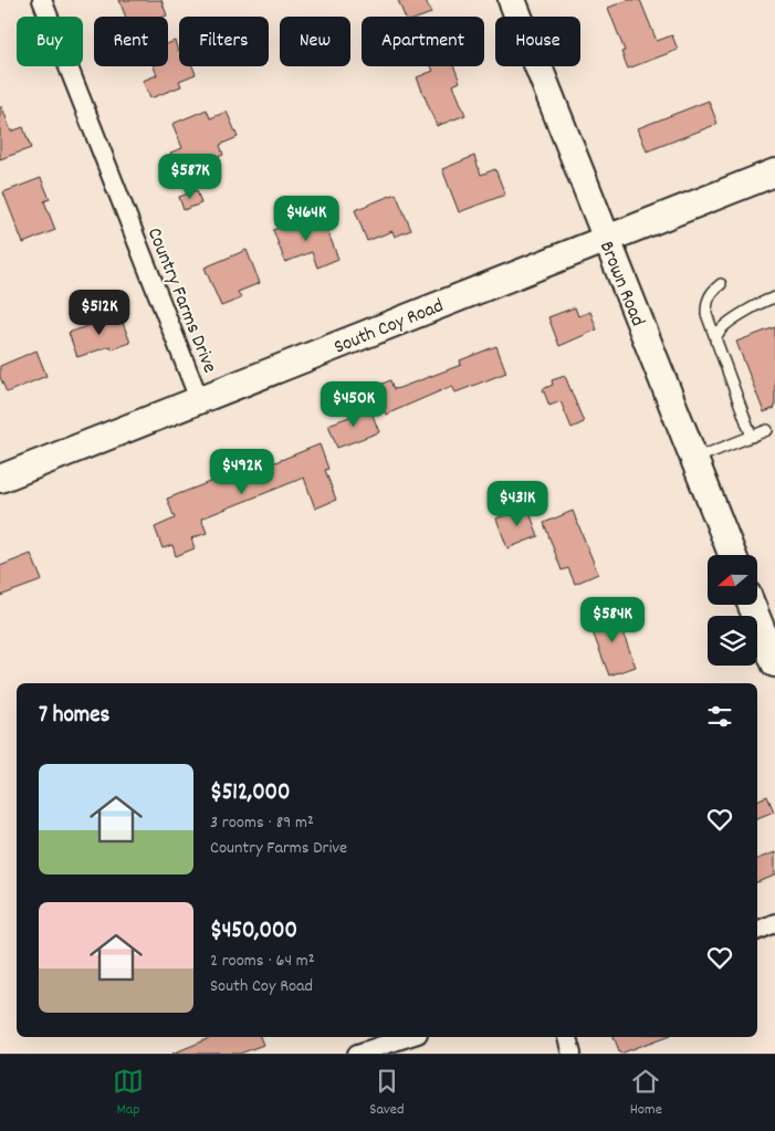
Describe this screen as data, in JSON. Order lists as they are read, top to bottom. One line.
{"streets":{"street":["Brown Road","Country Farms Drive","South Coy Road"]},"crossings":[["Brown Road","South Coy Road"],["Country Farms Drive","South Coy Road"]],"north":"left","page":{"chip":["Buy","Rent","Filters","New","Apartment","House"],"price":["$587K","$464K","$512K","$450K","$492K","$431K","$584K"],"heading":"7 homes","list":[{"name":"$512,000","note":"3 rooms · 89 m² · Country Farms Drive"},{"name":"$450,000","note":"2 rooms · 64 m² · South Coy Road"}],"tabs":["Map","Saved","Home"]}}
